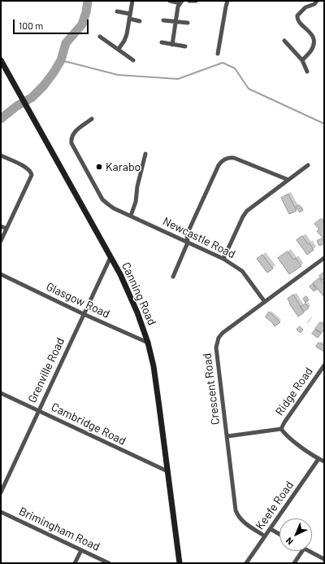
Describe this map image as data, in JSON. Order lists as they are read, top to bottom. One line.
{"streets":{"main road":["Canning Road"],"street":["Newcastle Road","Glasgow Road","Grenville Road","Crescent Road","Ridge Road","Cambridge Road","Keefe Road","Brimingham Road"]},"crossings":[["Newcastle Road","Crescent Road"],["Canning Road","Glasgow Road"],["Canning Road","Grenville Road"],["Canning Road","Cambridge Road"],["Glasgow Road","Grenville Road"],["Grenville Road","Cambridge Road"],["Crescent Road","Keefe Road"]],"places":["Karabo"],"scale_bar":"100 m","north":"bottom left"}
